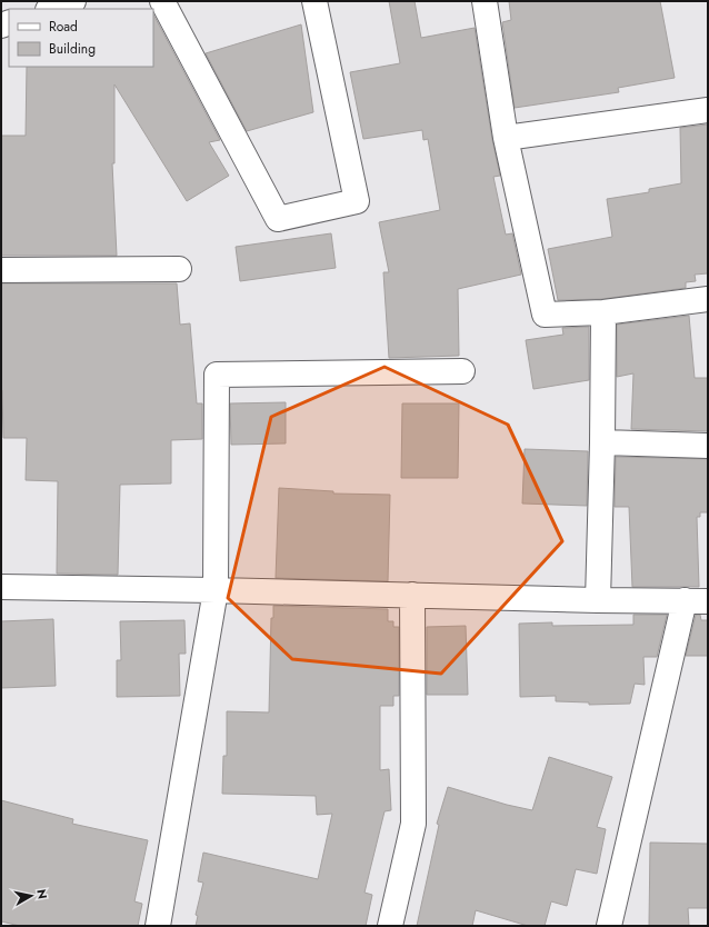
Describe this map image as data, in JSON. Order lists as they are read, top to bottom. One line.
{"legend":["Road","Building"],"north":"right"}
